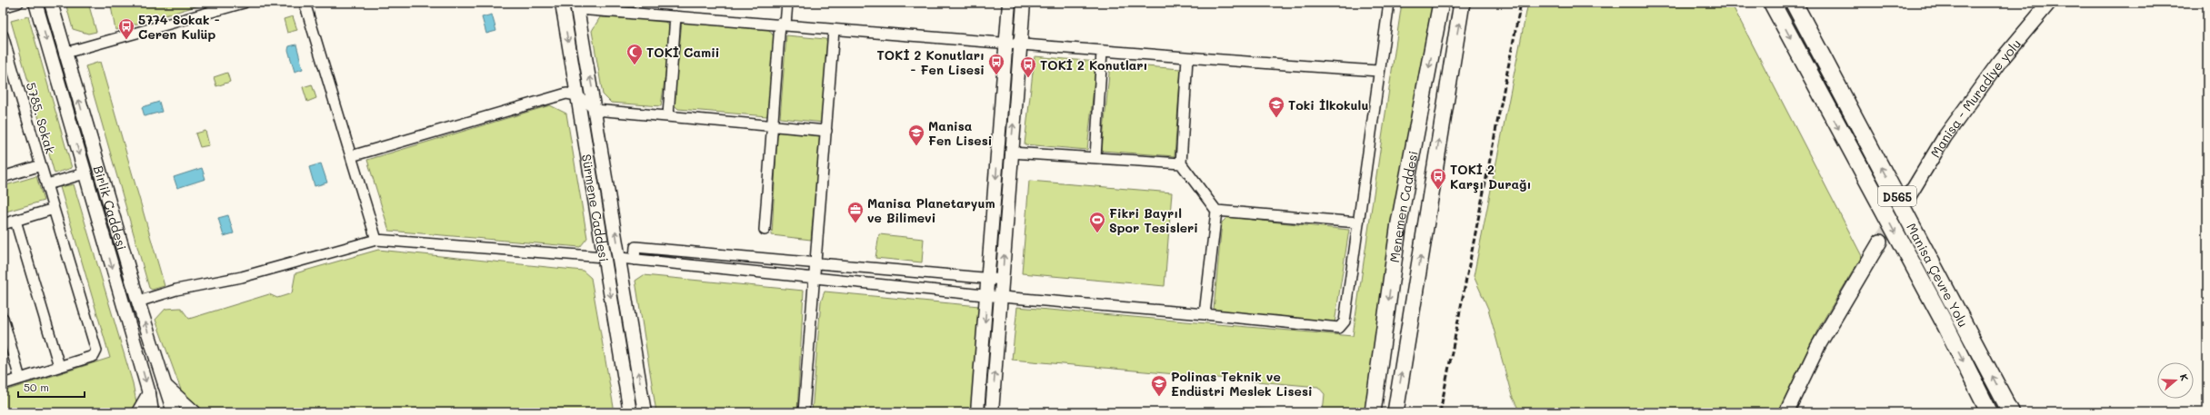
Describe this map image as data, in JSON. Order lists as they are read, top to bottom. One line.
{"streets":{"highway":["D565","Manisa Çevre Yolu"],"main road":["Manisa - Muradiye yolu","Menemen Caddesi"],"street":["5785. Sokak","Birlik Caddesi","Sürmene Caddesi"]},"places":{"bus stop":["5774 Sokak - Ceren Kulüp","TOKİ 2 Konutları - Fen Lisesi","TOKİ 2 Konutları","TOKİ 2 Karşı Durağı"],"mosque":["TOKİ Camii"],"school or university":["Toki İlkokulu","Manisa Fen Lisesi","Polinas Teknik ve Endüstri Meslek Lisesi"],"office":["Manisa Planetaryum ve Bilimevi"],"sports":["Fikri Bayrıl Spor Tesisleri"]},"scale_bar":"50 m","north":"right"}
